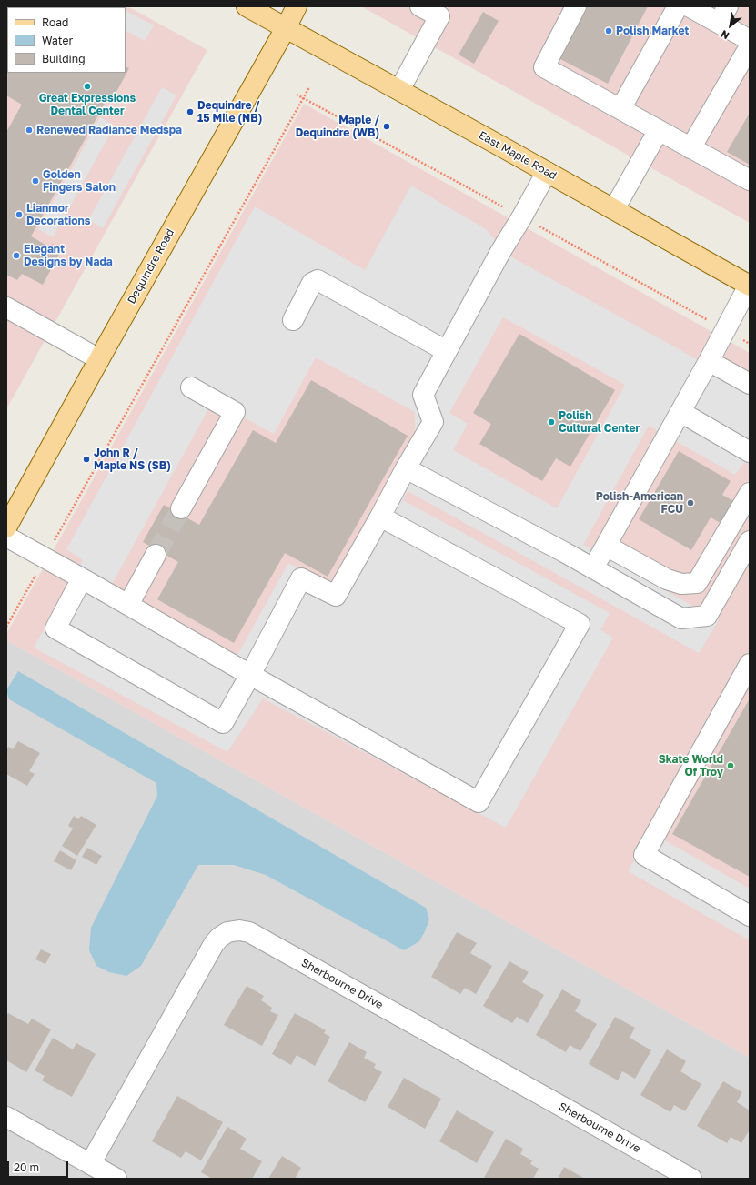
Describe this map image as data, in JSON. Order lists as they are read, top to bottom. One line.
{"streets":{"main road":["East Maple Road","Dequindre Road"],"street":["Sherbourne Drive"]},"crossings":[["East Maple Road","Dequindre Road"]],"places":["Polish Market","Great Expressions Dental Center","Dequindre / 15 Mile (NB)","Maple / Dequindre (WB)","Renewed Radiance Medspa","Golden Fingers Salon","Lianmor Decorations","Elegant Designs by Nada","Polish Cultural Center","John R / Maple NS (SB)","Polish-American FCU","Skate World Of Troy"],"legend":["Road","Water","Building"],"scale_bar":"20 m","north":"bottom left"}
